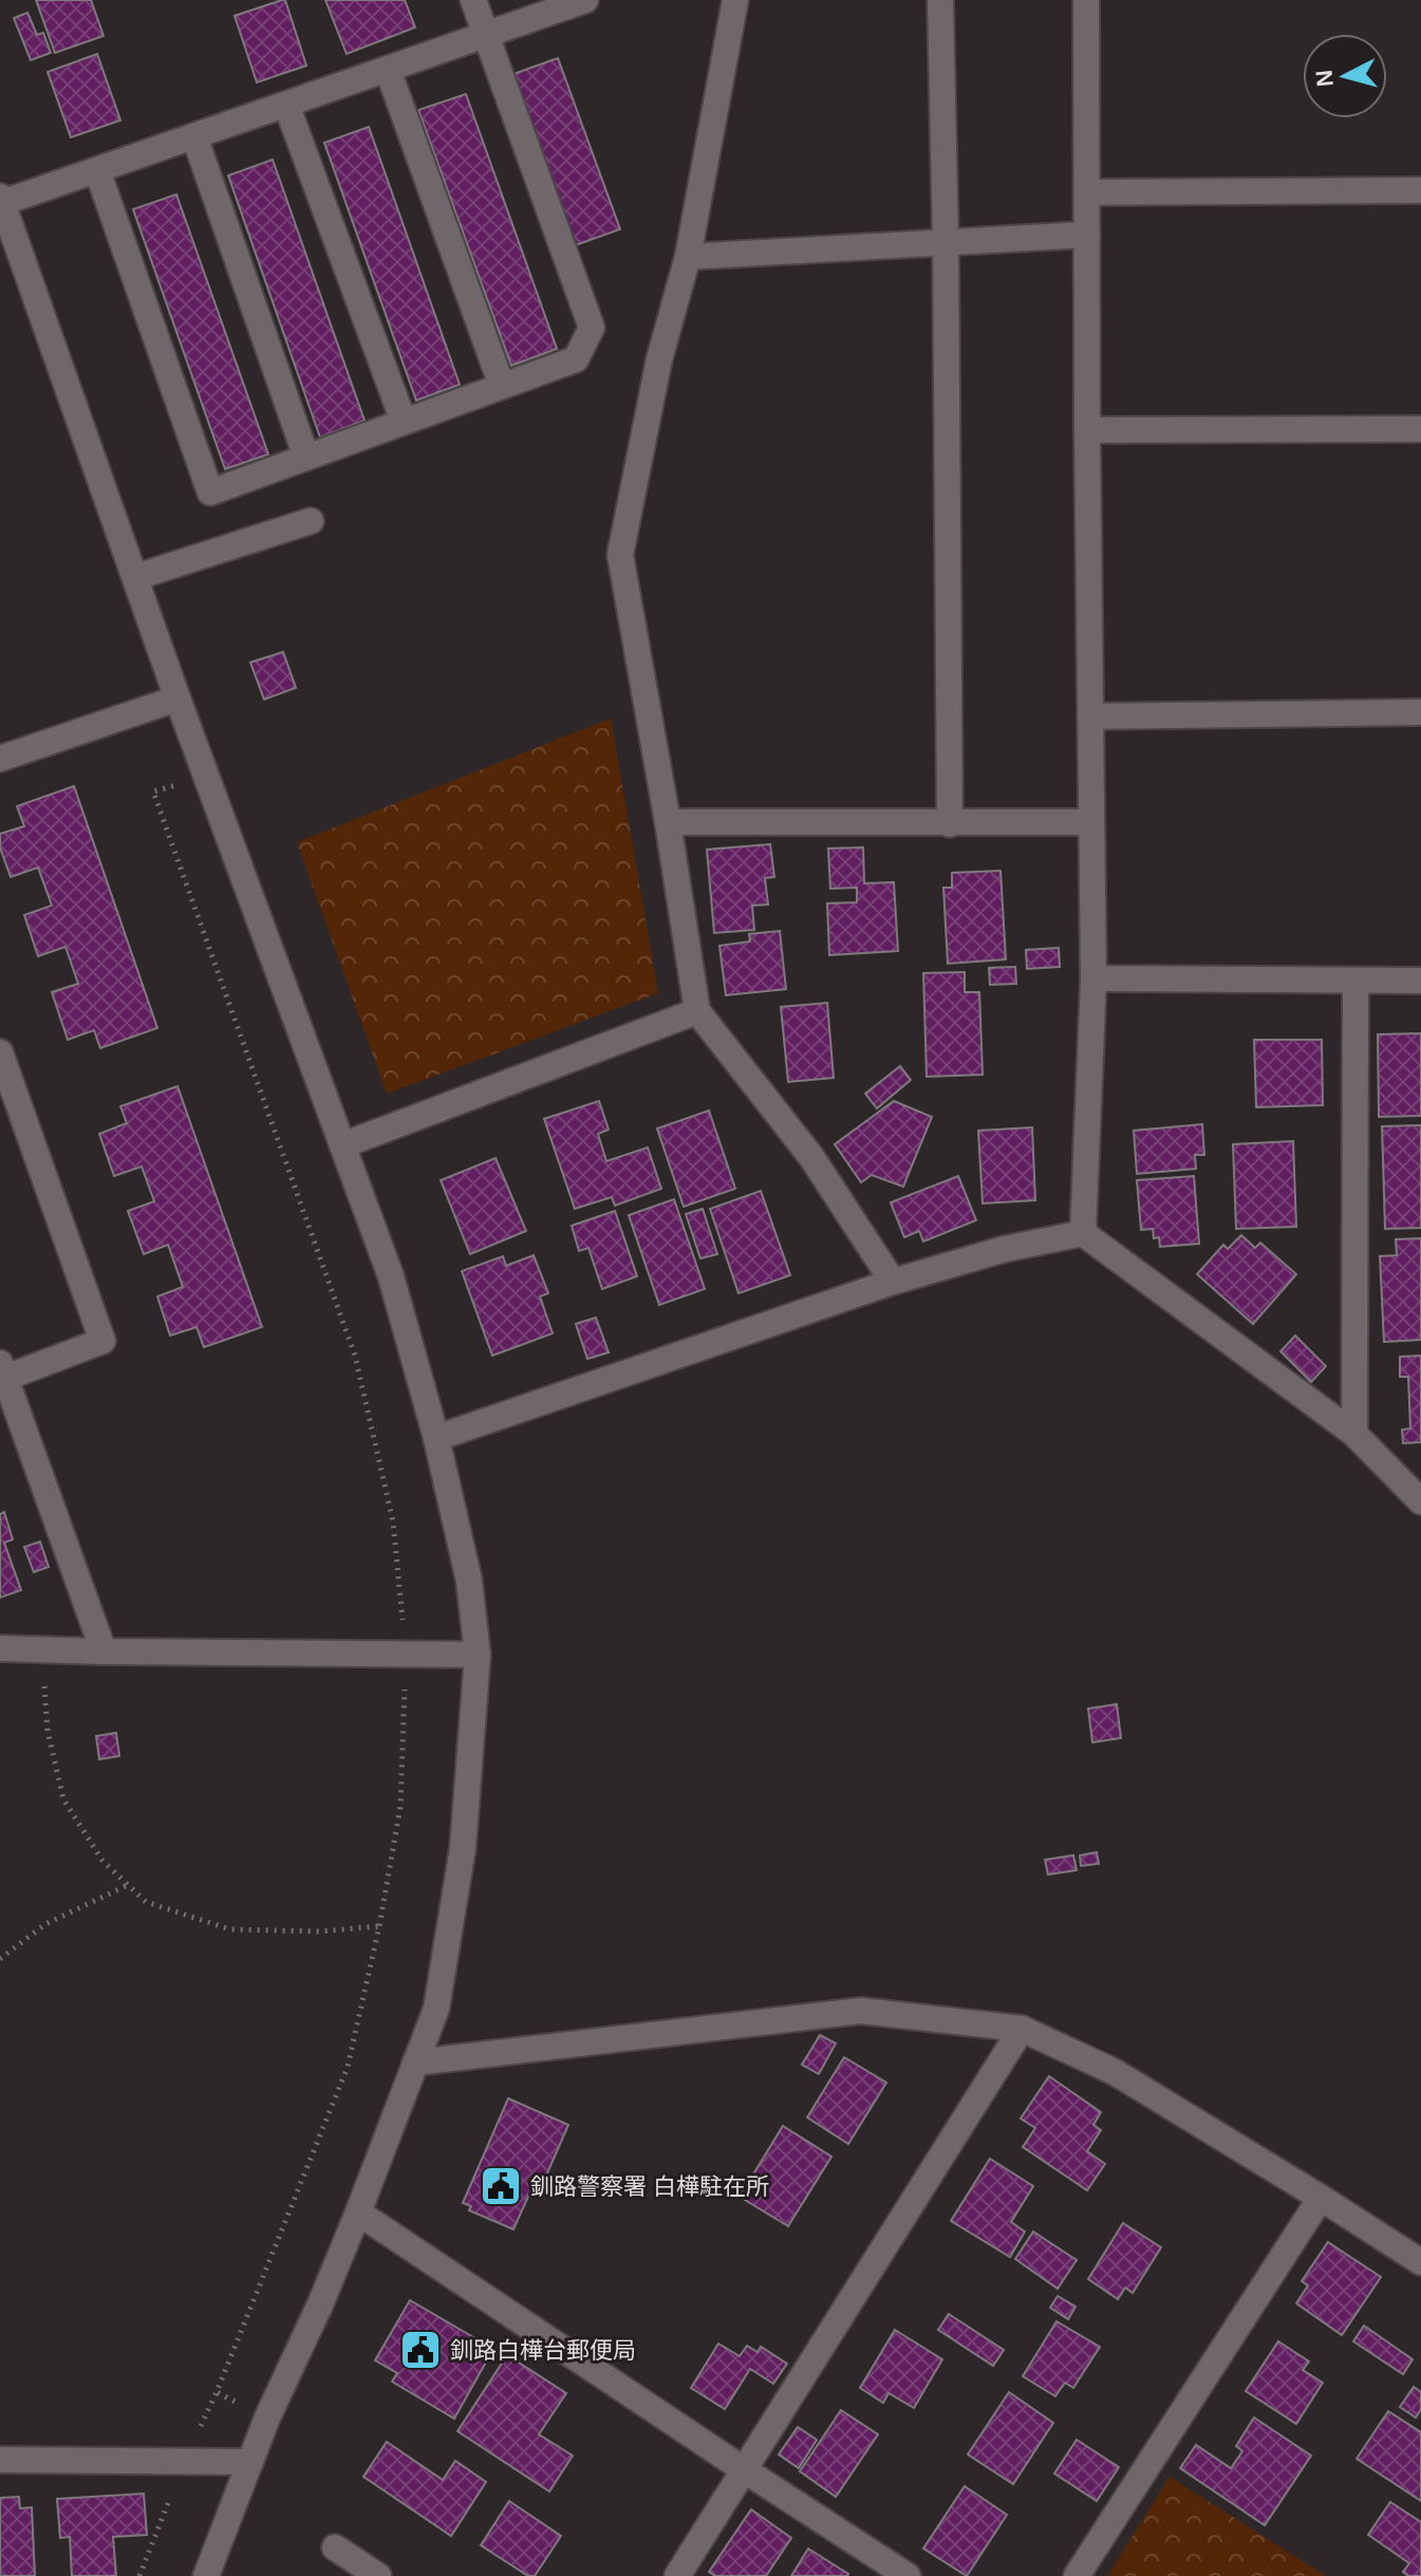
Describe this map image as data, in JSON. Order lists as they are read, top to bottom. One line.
{"places":{"public building":["釧路警察署 白樺駐在所","釧路白樺台郵便局"]},"north":"left"}
